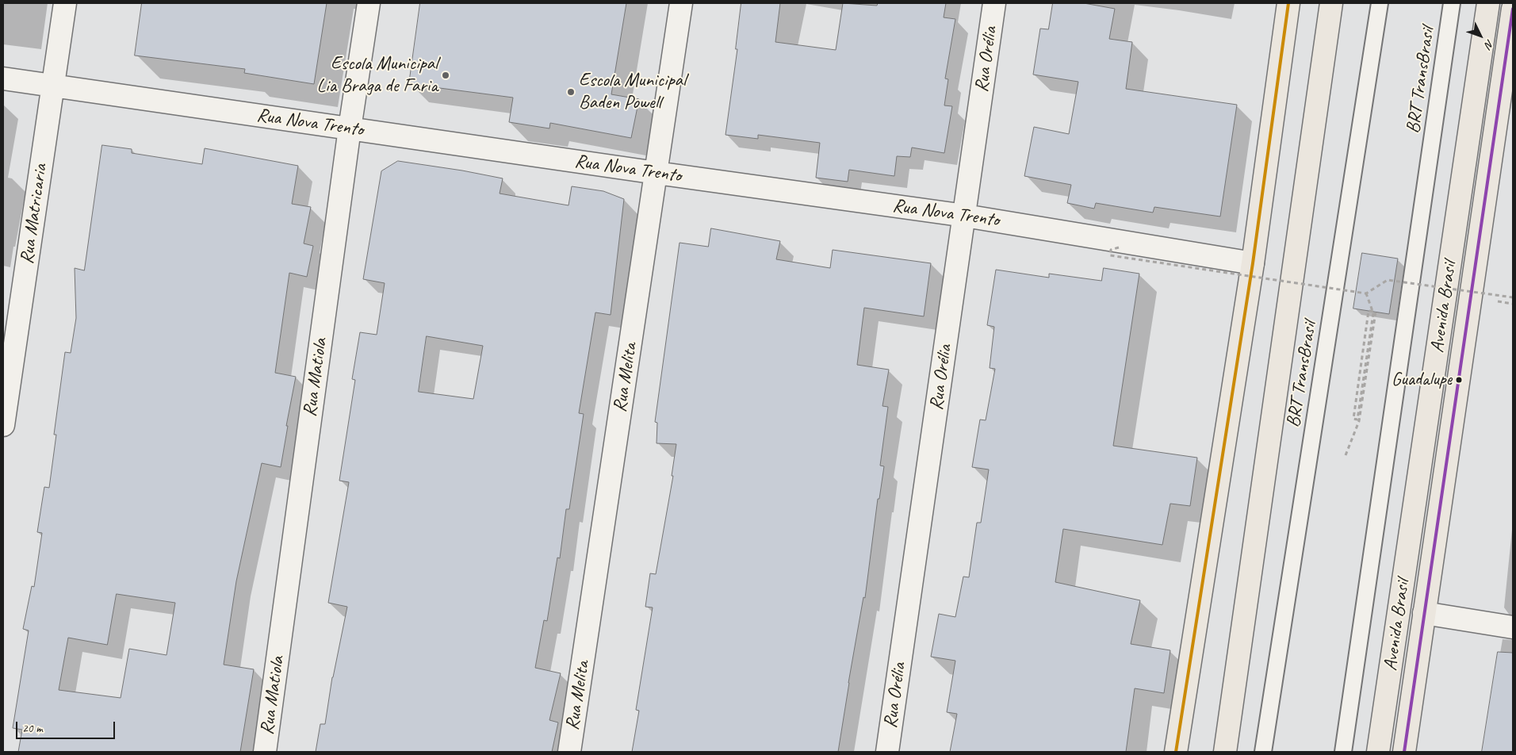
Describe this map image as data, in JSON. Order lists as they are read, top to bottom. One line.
{"streets":{"main road":["Avenida Brasil"],"street":["Rua Orélia","Rua Nova Trento","Rua Matricaria","Rua Matiola","Rua Melita"],"lane":["BRT TransBrasil"]},"crossings":[["Rua Orélia","Rua Nova Trento"],["Rua Nova Trento","Rua Matricaria"],["Rua Nova Trento","Rua Matiola"],["Rua Nova Trento","Rua Melita"]],"places":["Escola Municipal Lia Braga de Faria","Escola Municipal Baden Powell","Guadalupe"],"scale_bar":"20 m","north":"bottom right"}
